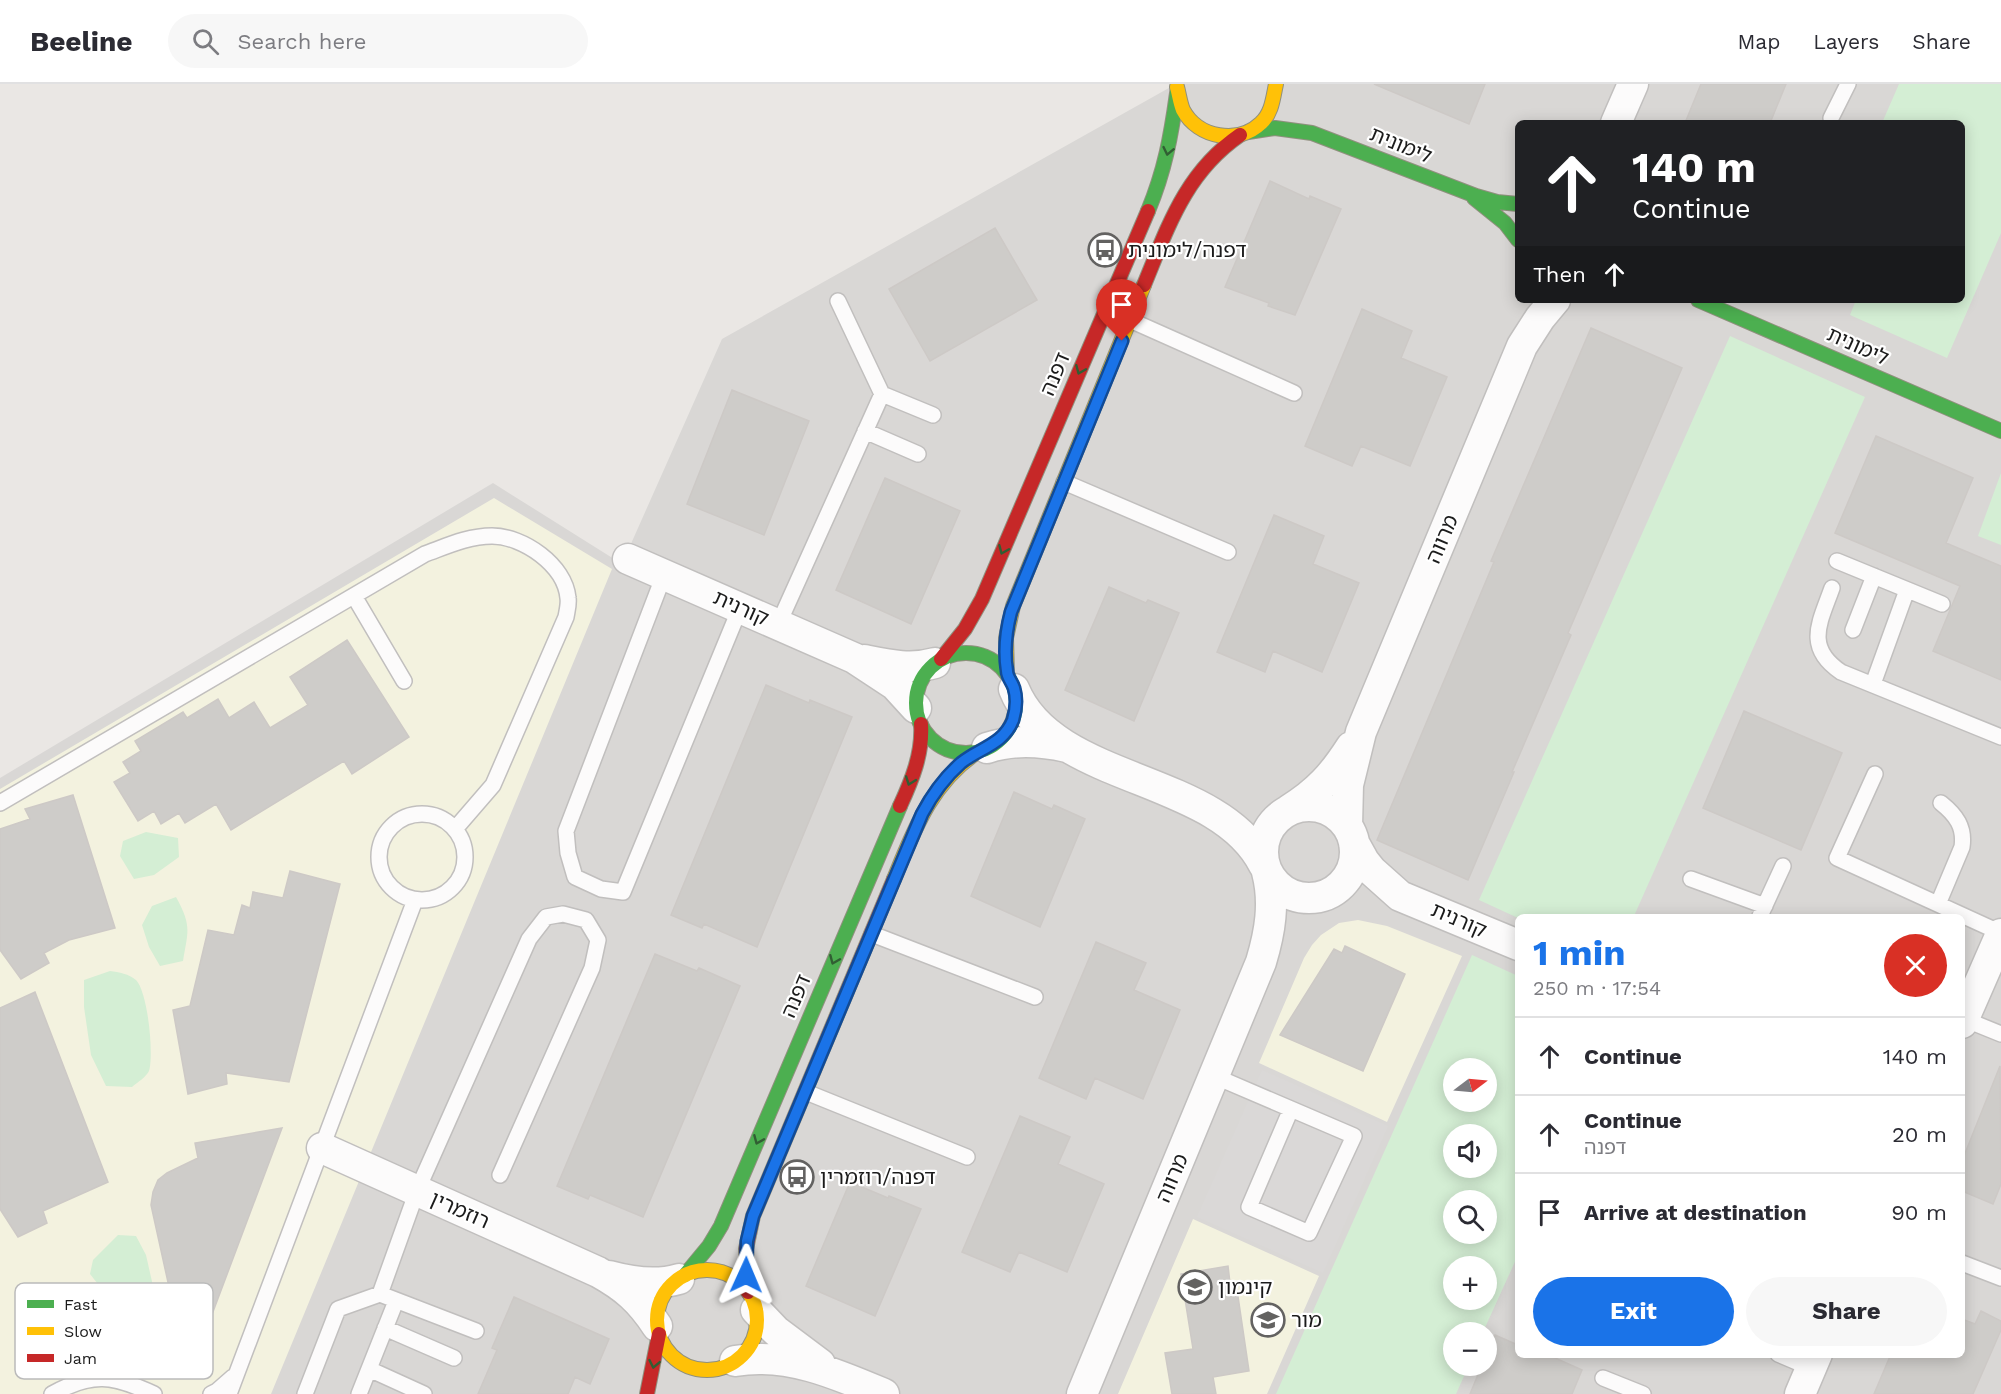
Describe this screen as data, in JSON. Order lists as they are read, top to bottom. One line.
{"streets":{"street":["לימונית","דפנה","מרווה","קורנית","רוזמרין"]},"crossings":[["דפנה","קורנית"],["דפנה","רוזמרין"],["מרווה","קורנית"]],"places":{"bus stop":["דפנה/לימונית","דפנה/רוזמרין"],"school or university":["קינמון","מור"]},"legend":["Fast","Slow","Jam"],"north":"right","page":{"header":"Beeline","search":"Search here","nav":["Map","Layers","Share"],"turn":["140 m","Continue"],"then":"Then","heading":["1 min","250 m · 17:54"],"list":[{"name":"Continue","value":"140 m"},{"name":"Continue","note":"דפנה","value":"20 m"},{"name":"Arrive at destination","value":"90 m"}],"map_buttons":["+","−"],"buttons":["Exit","Share"]}}
